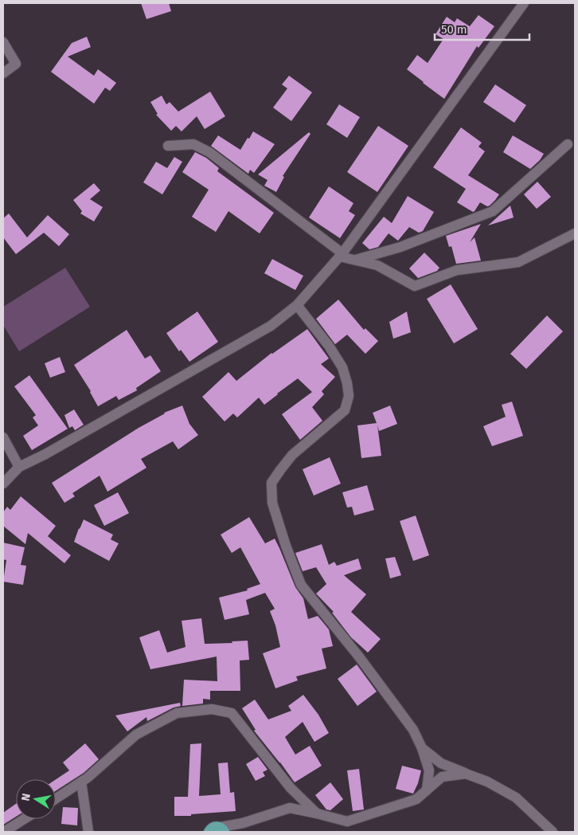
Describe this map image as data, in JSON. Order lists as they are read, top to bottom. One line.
{"scale_bar":"50 m","north":"left"}
